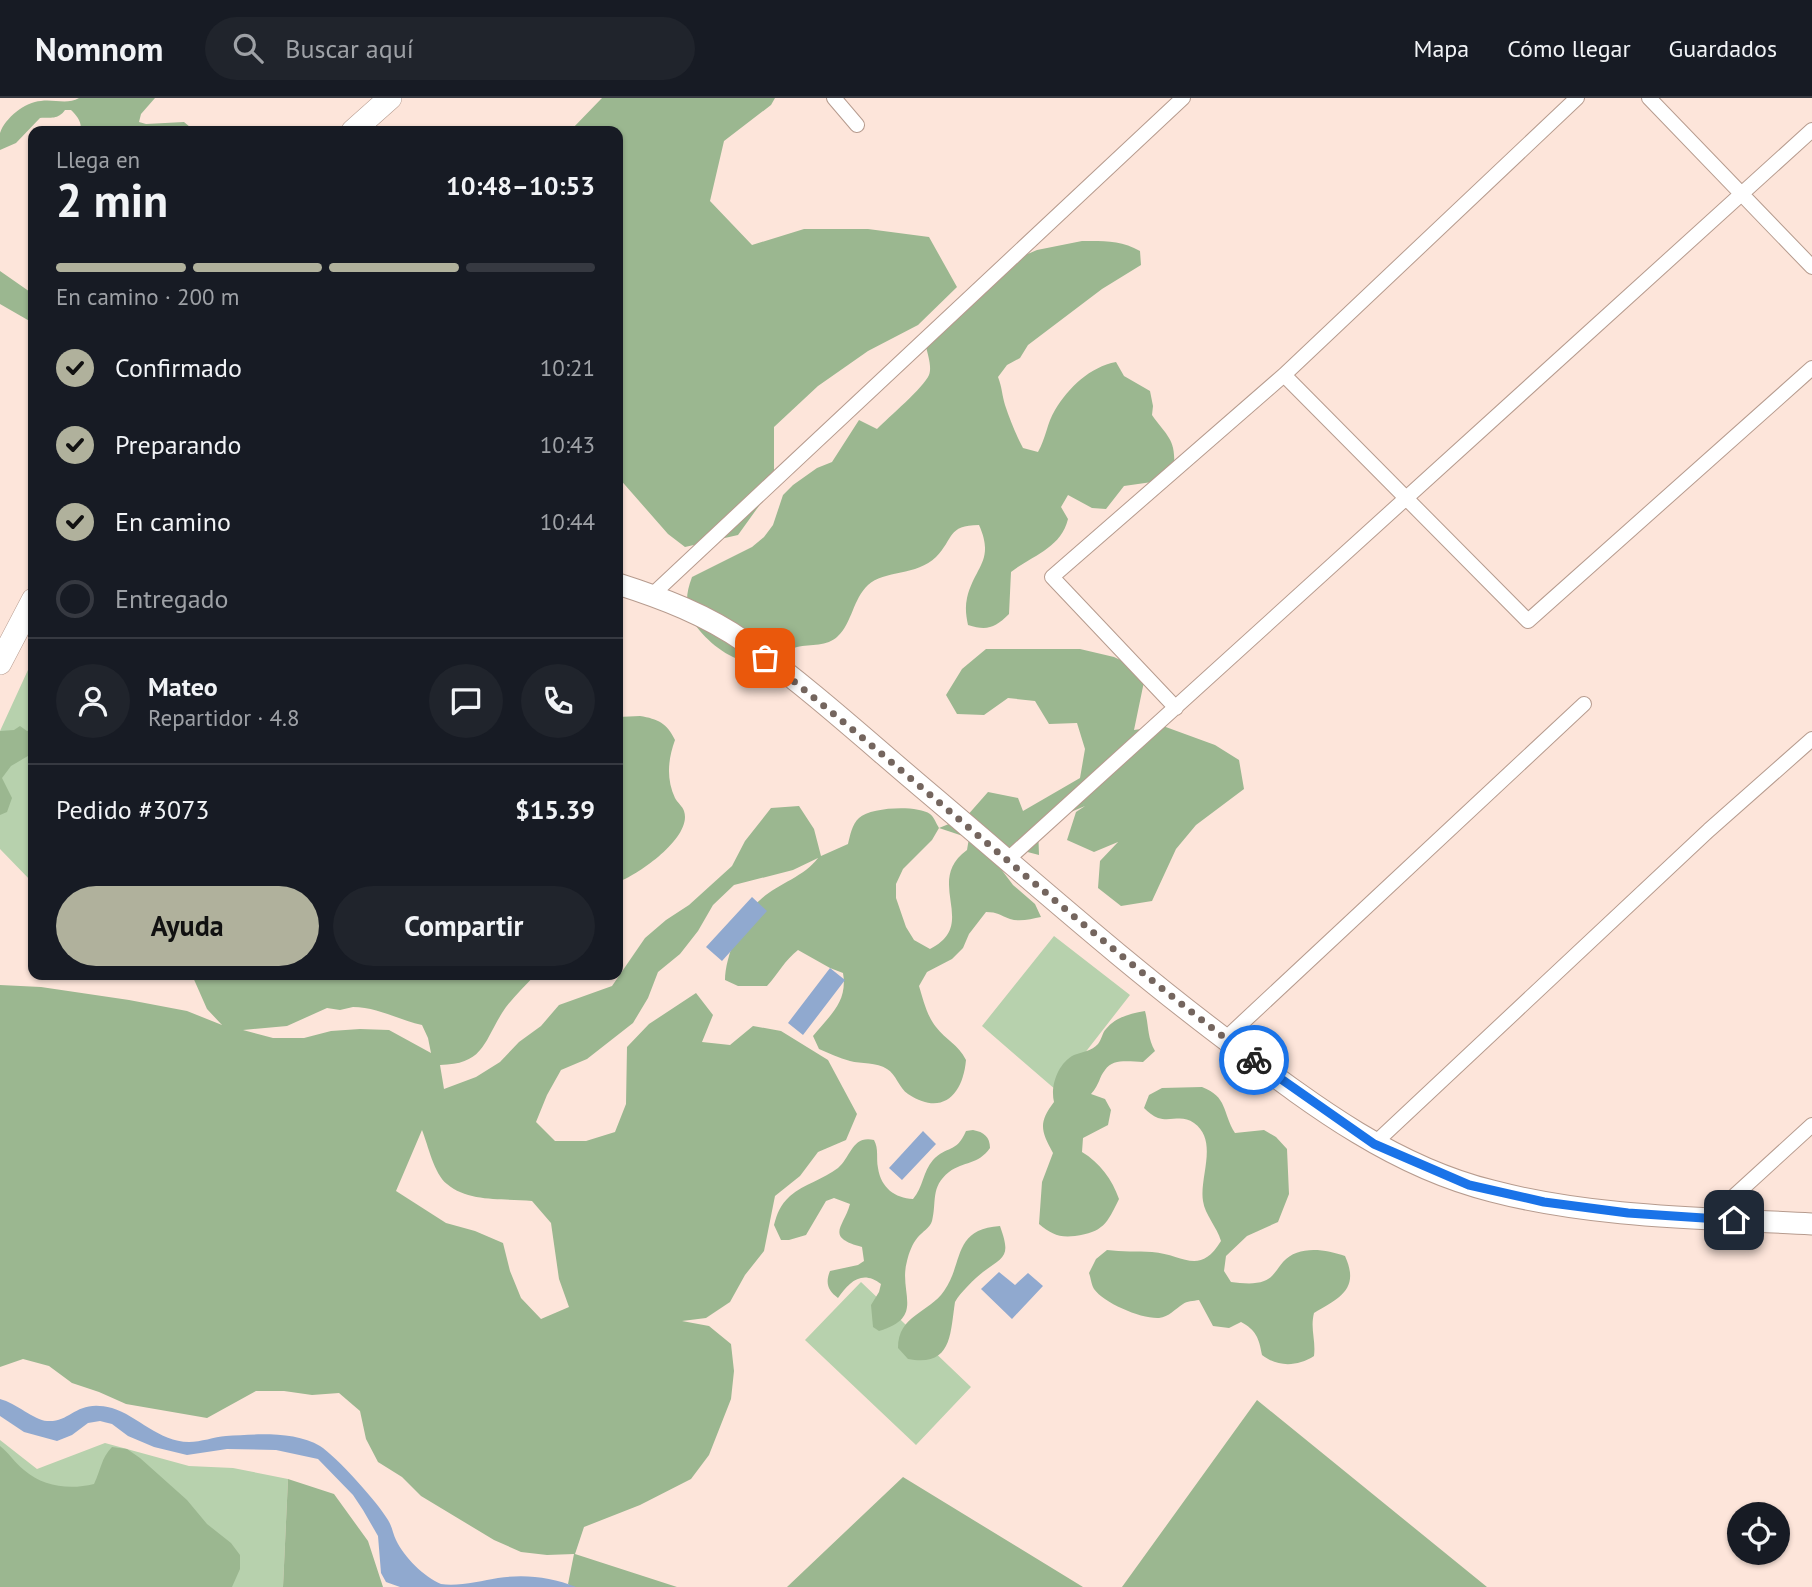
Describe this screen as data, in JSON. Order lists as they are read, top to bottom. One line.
{"page":{"header":"Nomnom","search":"Buscar aquí","nav":["Mapa","Cómo llegar","Guardados"],"heading":["2 min","Llega en","10:48–10:53"],"panel":["Mateo","Repartidor · 4.8","Pedido #3073","$15.39"],"bar":"En camino · 200 m","list":[["Confirmado","10:21"],["Preparando","10:43"],["En camino","10:44"],"Entregado"],"buttons":["Ayuda","Compartir"]}}
